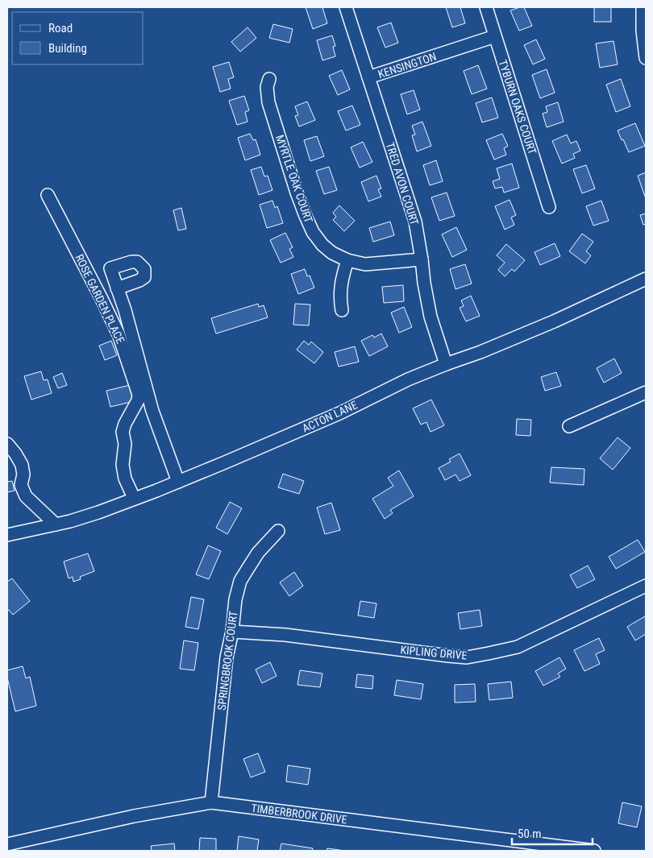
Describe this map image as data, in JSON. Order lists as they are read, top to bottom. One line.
{"streets":{"street":["KENSINGTON","TYBURN OAKS COURT","MYRTLE OAK COURT","TRED AVON COURT","ROSE GARDEN PLACE","ACTON LANE","KIPLING DRIVE","SPRINGBROOK COURT","TIMBERBROOK DRIVE"]},"crossings":[["KENSINGTON","TYBURN OAKS COURT"],["KENSINGTON","TRED AVON COURT"],["MYRTLE OAK COURT","TRED AVON COURT"],["TRED AVON COURT","ACTON LANE"],["ROSE GARDEN PLACE","ACTON LANE"],["KIPLING DRIVE","SPRINGBROOK COURT"],["SPRINGBROOK COURT","TIMBERBROOK DRIVE"]],"legend":["Road","Building"],"scale_bar":"50 m"}
